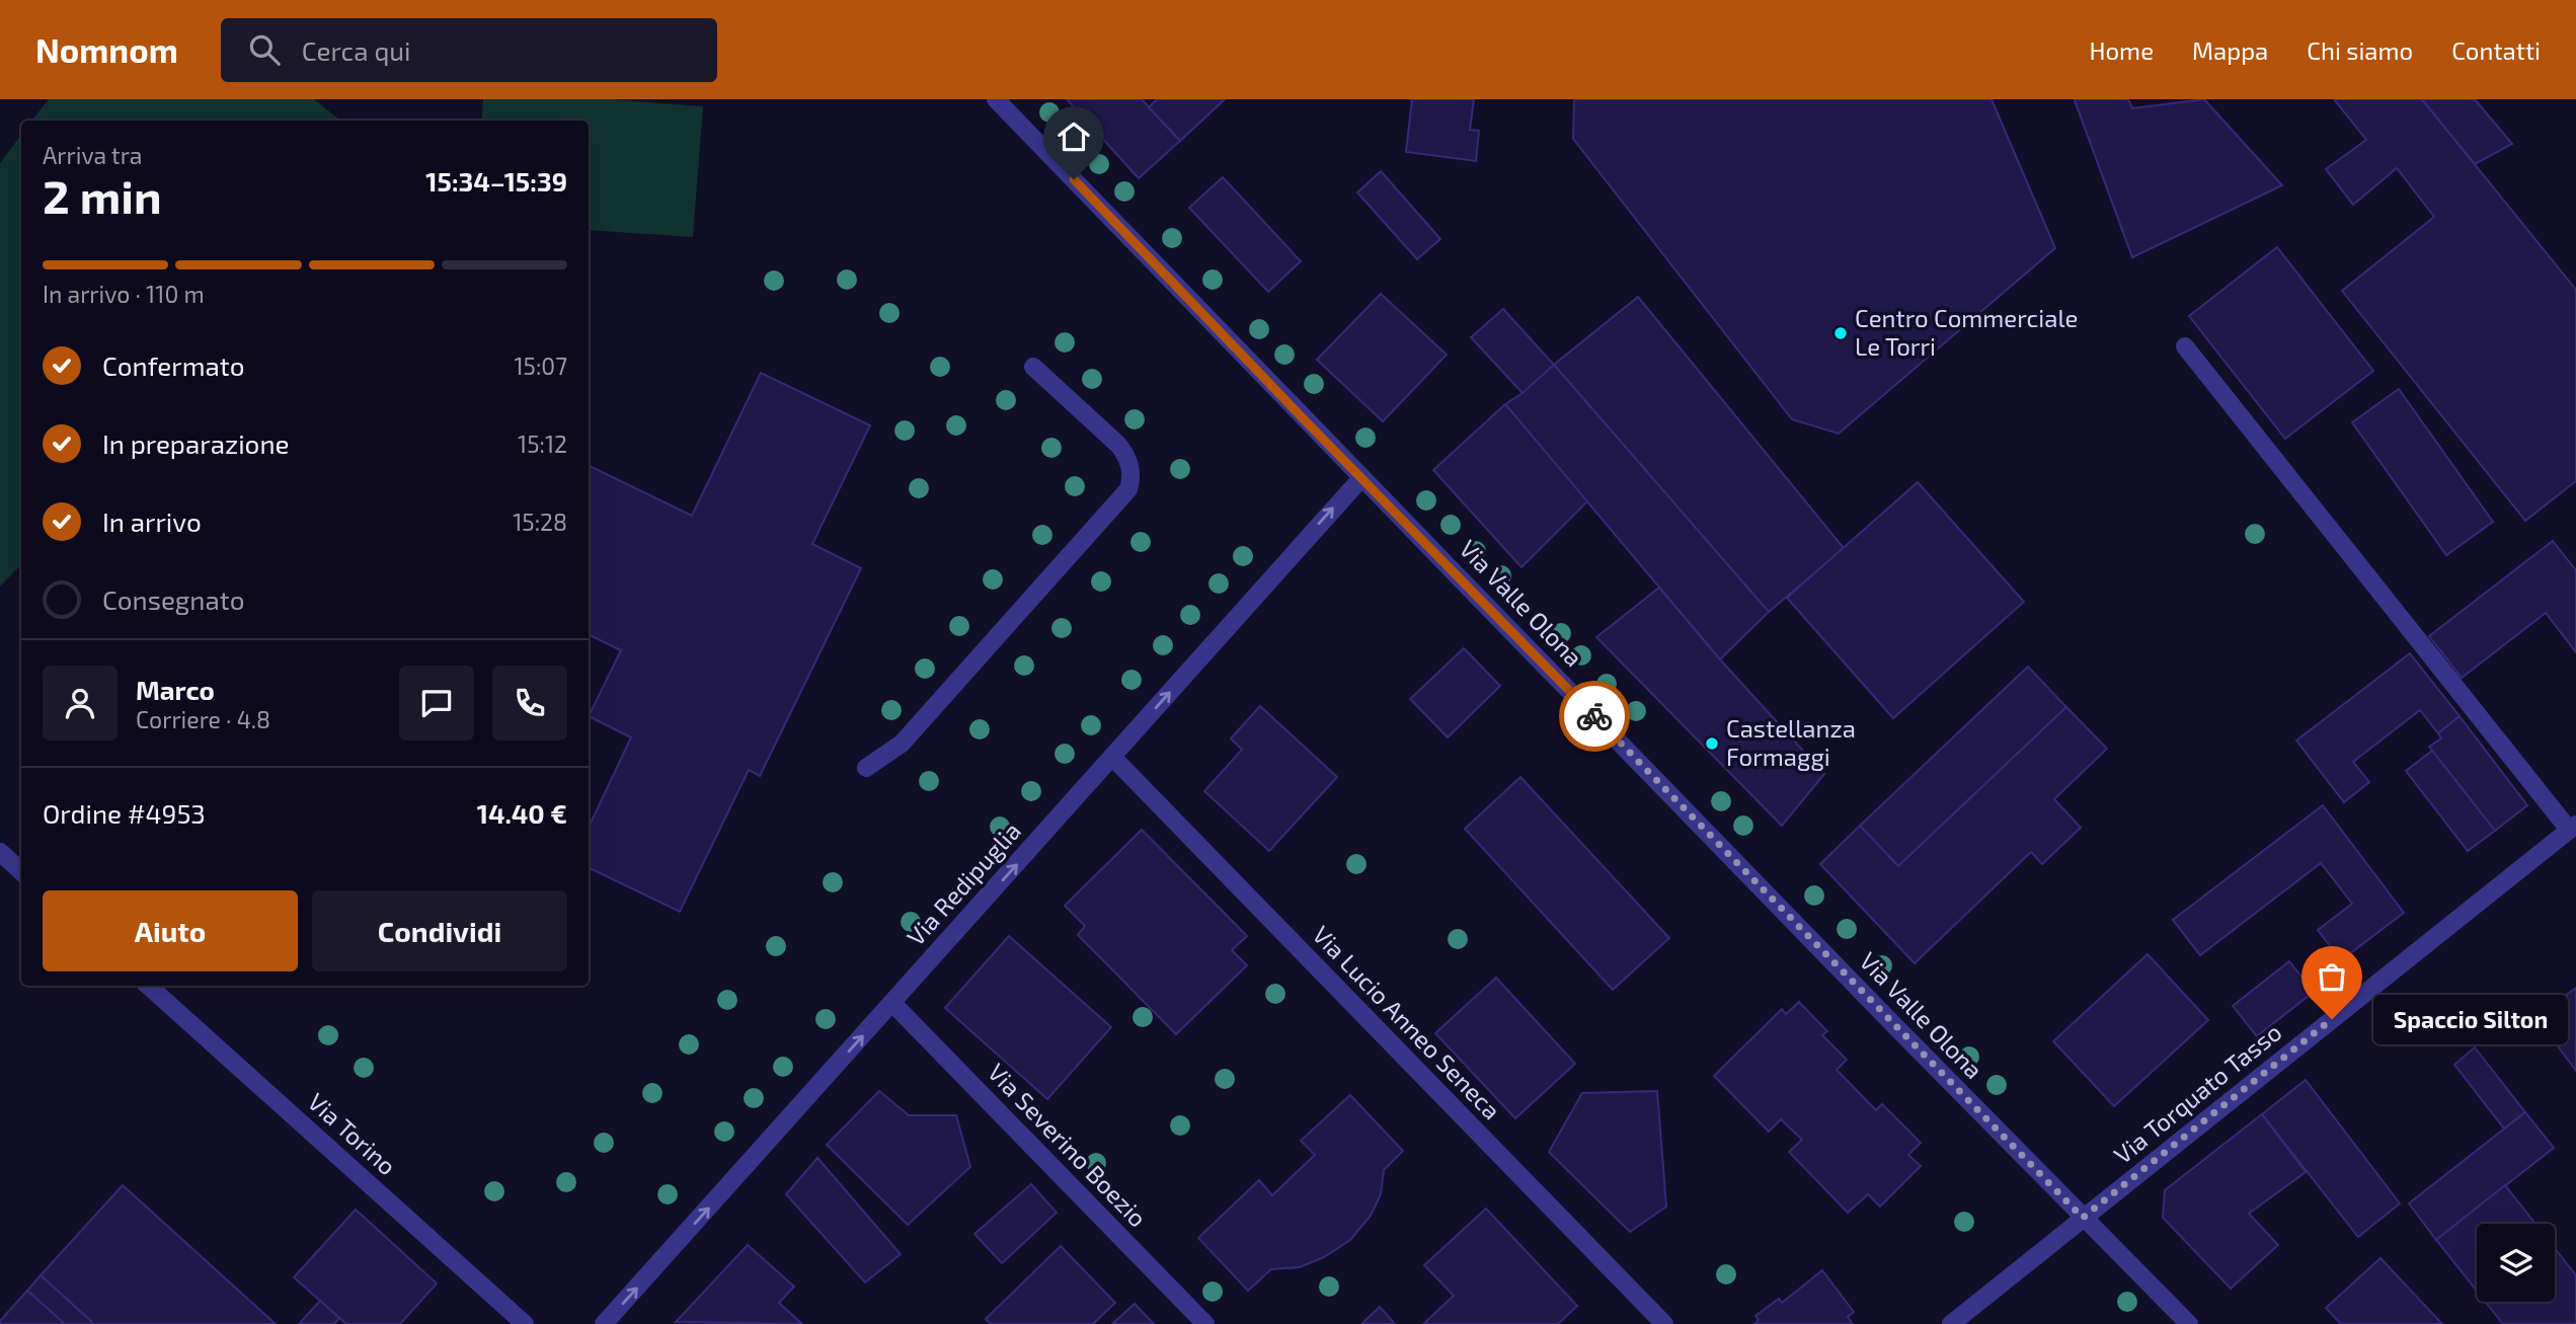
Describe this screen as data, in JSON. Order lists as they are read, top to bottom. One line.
{"streets":{"street":["Via Valle Olona","Via Redipuglia","Via Lucio Anneo Seneca","Via Torquato Tasso","Via Torino","Via Severino Boezio"]},"crossings":[["Via Valle Olona","Via Redipuglia"],["Via Valle Olona","Via Torquato Tasso"],["Via Redipuglia","Via Lucio Anneo Seneca"],["Via Redipuglia","Via Severino Boezio"]],"one_way":["Via Redipuglia"],"places":["Centro Commerciale Le Torri","Castellanza Formaggi","Spaccio Silton"],"page":{"header":"Nomnom","search":"Cerca qui","nav":["Home","Mappa","Chi siamo","Contatti"],"heading":["2 min","Arriva tra","15:34–15:39"],"panel":["Marco","Corriere · 4.8","Ordine #4953","14.40 €"],"bar":"In arrivo · 110 m","list":[["Confermato","15:07"],["In preparazione","15:12"],["In arrivo","15:28"],"Consegnato"],"buttons":["Aiuto","Condividi"],"bubble":"Spaccio Silton"}}
